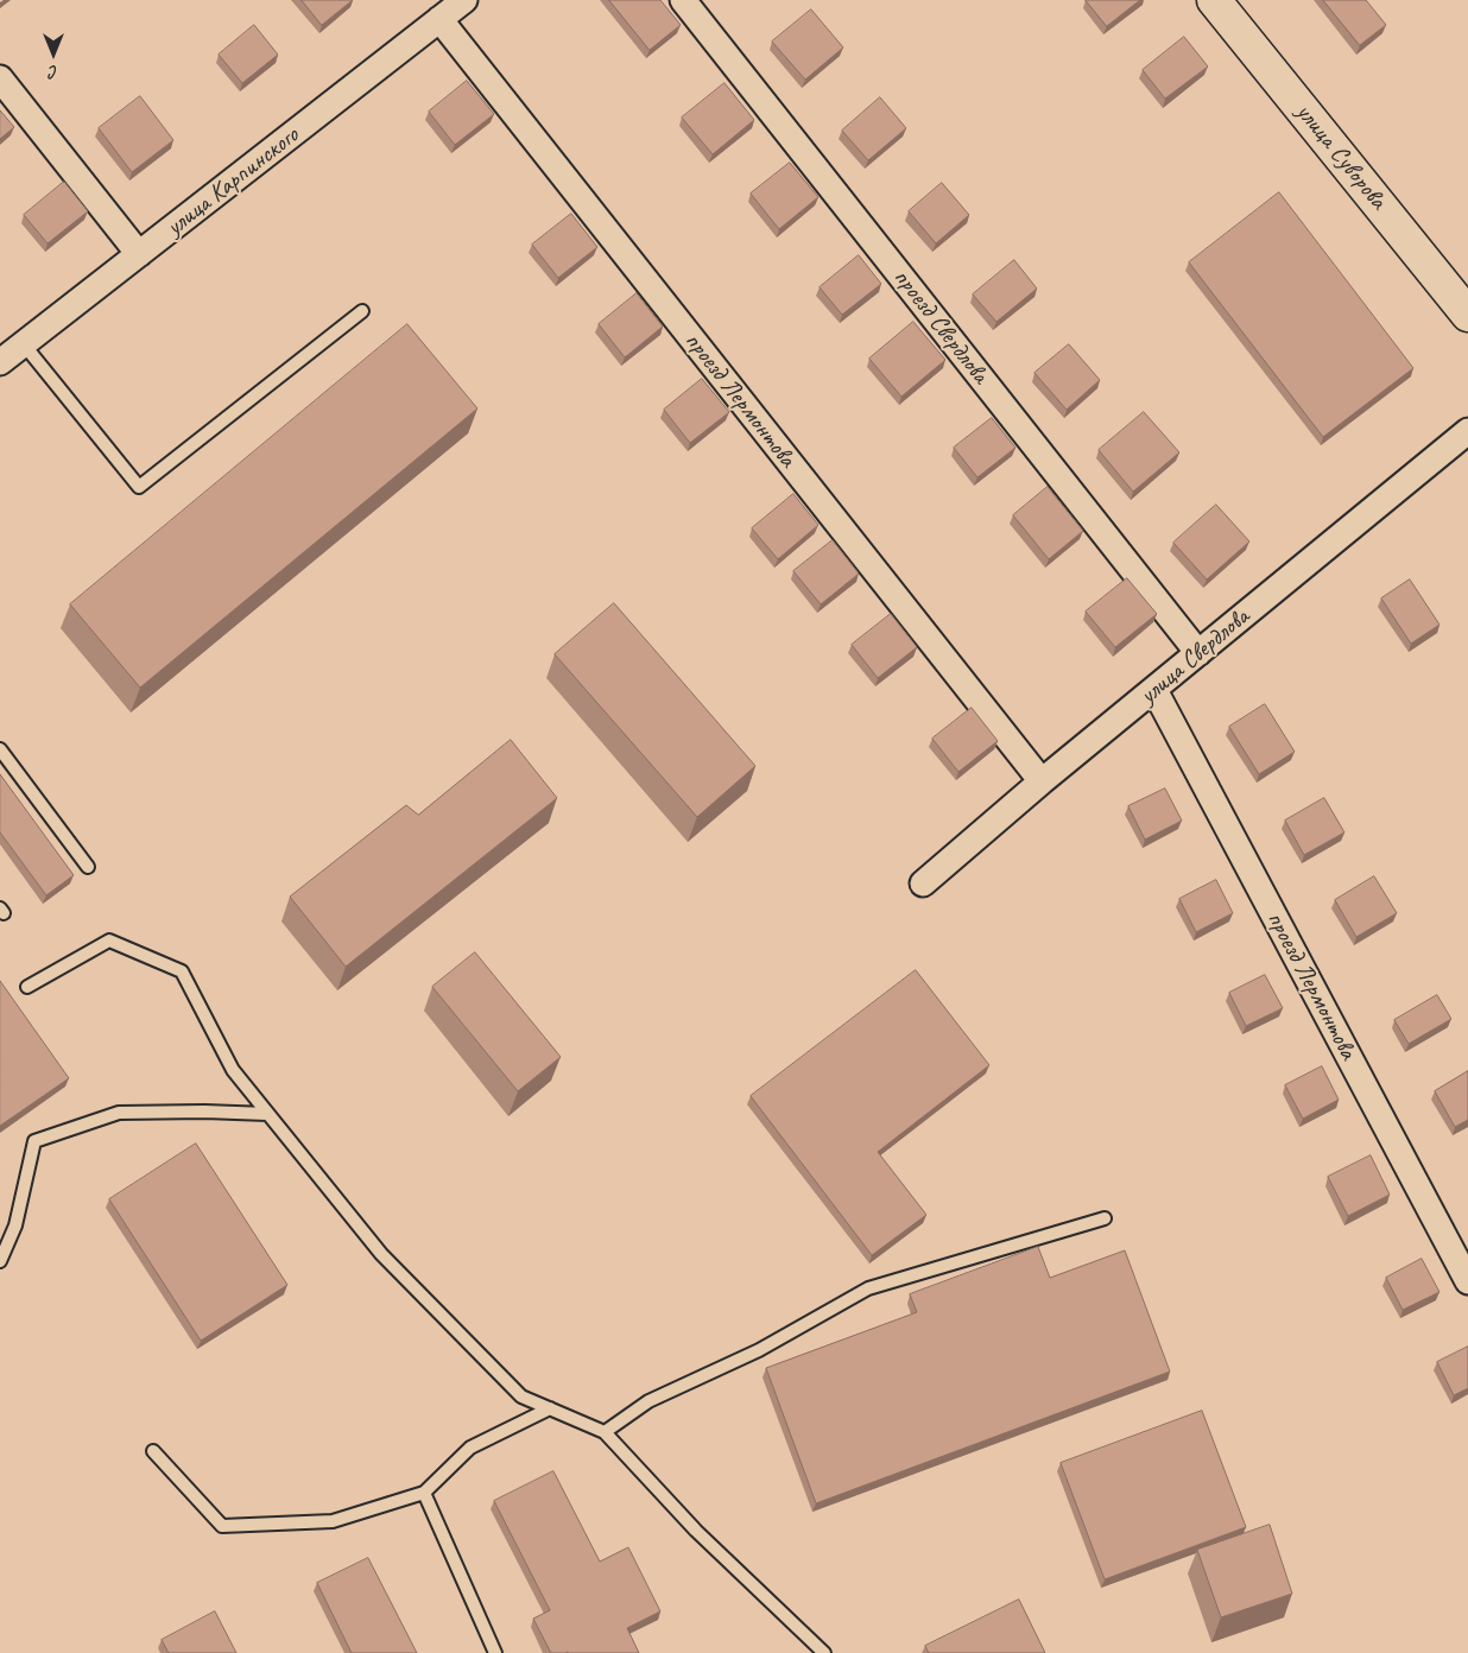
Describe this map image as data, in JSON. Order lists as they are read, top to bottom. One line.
{"streets":{"street":["улица Суворова","улица Карпинского","проезд Свердлова","проезд Лермонтова","улица Свердлова"]},"crossings":[["улица Карпинского","проезд Лермонтова"],["проезд Свердлова","улица Свердлова"],["проезд Лермонтова","улица Свердлова"]],"north":"bottom"}
